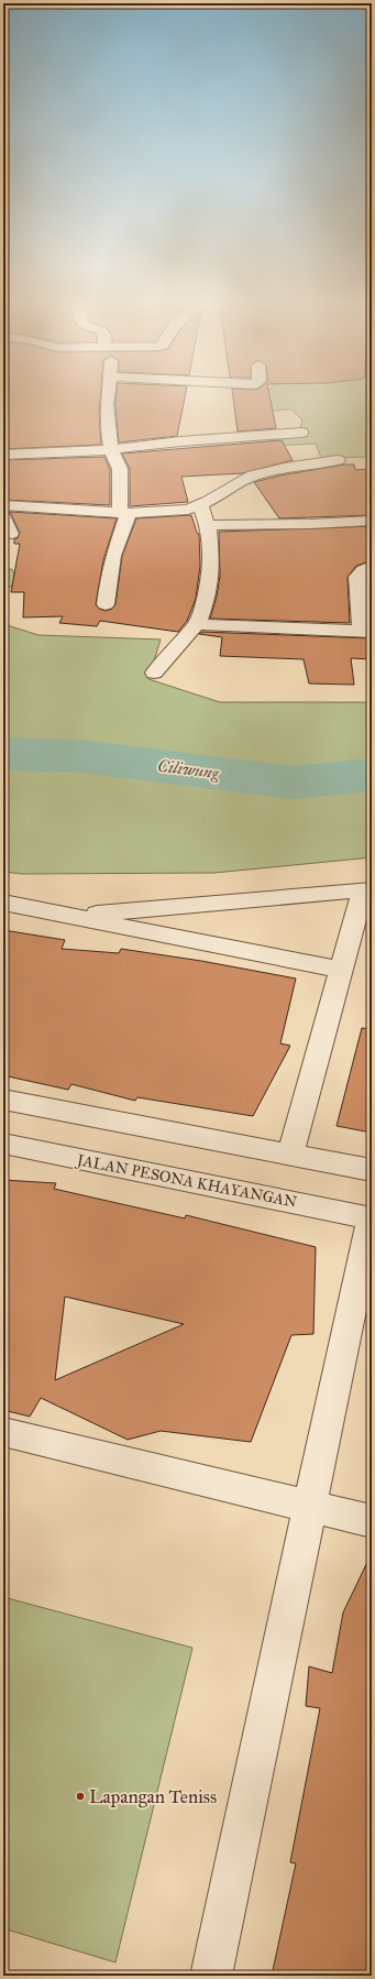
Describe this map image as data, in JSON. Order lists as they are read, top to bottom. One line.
{"streets":{"street":["JALAN PESONA KHAYANGAN"]},"water":["Ciliwung"],"places":["Lapangan Teniss"]}
